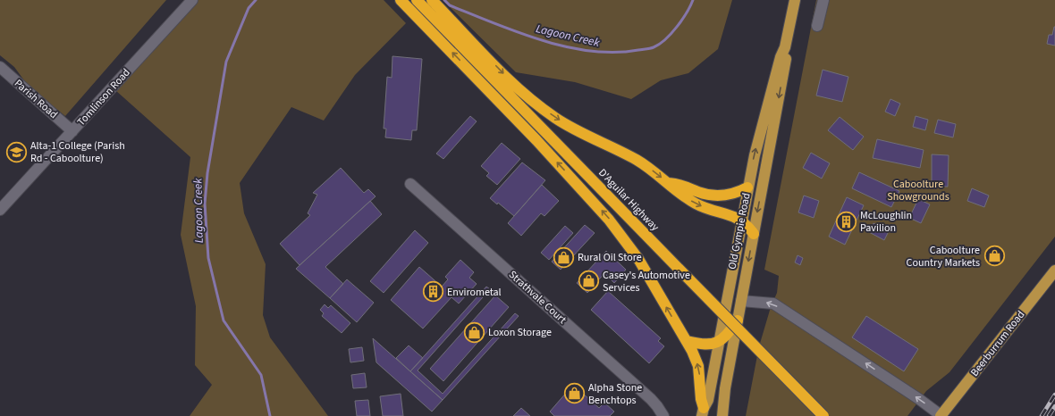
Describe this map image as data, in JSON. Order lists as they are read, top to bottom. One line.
{"streets":{"highway":["D'Aguilar Highway"],"main road":["Old Gympie Road","Beerburrum Road"],"street":["Tomlinson Road","Parish Road","Strathvale Court"]},"crossings":[["Tomlinson Road","Parish Road"]],"water":["Lagoon Creek"],"parks":["Caboolture Showgrounds"],"places":{"school or university":["Alta-1 College (Parish Rd - Caboolture)"],"building":["McLoughlin Pavilion","Envirometal"],"shop":["Caboolture Country Markets","Rural Oil Store","Casey's Automotive Services","Loxon Storage","Alpha Stone Benchtops"]}}
